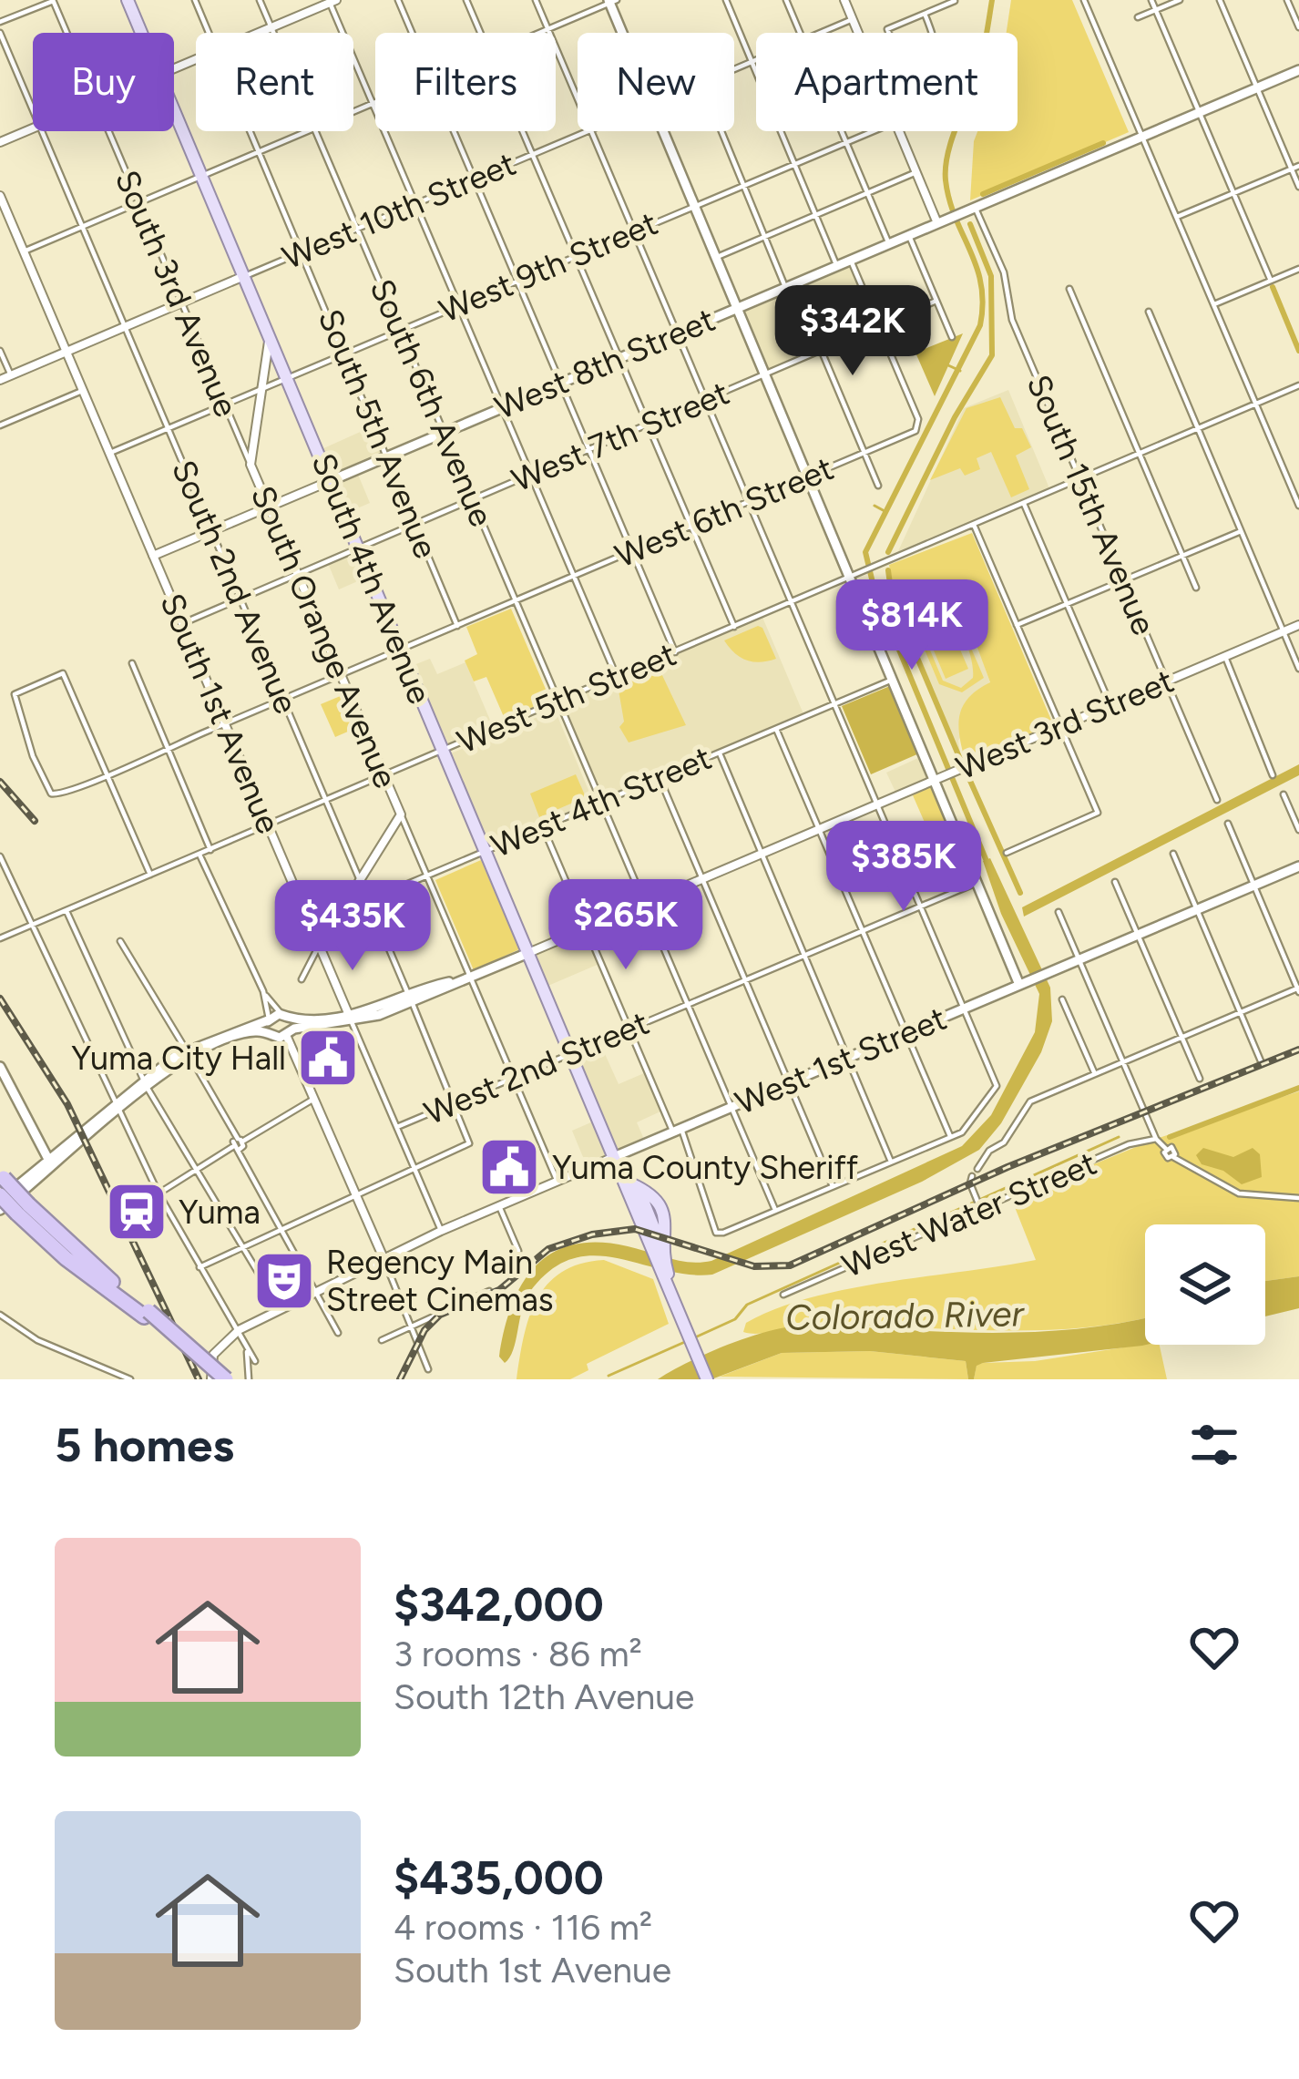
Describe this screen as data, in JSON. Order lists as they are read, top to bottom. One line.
{"streets":{"main road":["West 8th Street","South 4th Avenue","West 1st Street"],"street":["West 10th Street","West 9th Street","South 3rd Avenue","South 6th Avenue","South 5th Avenue","West 7th Street","South 15th Avenue","West 6th Street","South 2nd Avenue","South Orange Avenue","West 5th Street","South 1st Avenue","West 3rd Street","West 4th Street","West 2nd Street","West Water Street"]},"crossings":[["West 10th Street","South 3rd Avenue"],["West 10th Street","South 6th Avenue"],["West 10th Street","South 5th Avenue"],["West 10th Street","South 4th Avenue"],["West 10th Street","South 2nd Avenue"],["West 10th Street","South 1st Avenue"],["West 9th Street","South 3rd Avenue"],["West 9th Street","South 6th Avenue"],["West 9th Street","South 5th Avenue"],["West 9th Street","South 4th Avenue"],["West 9th Street","South 2nd Avenue"],["West 9th Street","South Orange Avenue"],["West 9th Street","South 1st Avenue"],["South 3rd Avenue","South Orange Avenue"],["West 8th Street","South 6th Avenue"],["West 8th Street","South 5th Avenue"],["West 8th Street","South 15th Avenue"],["West 8th Street","South 4th Avenue"],["West 8th Street","South 2nd Avenue"],["West 8th Street","South Orange Avenue"],["West 8th Street","South 1st Avenue"],["South 6th Avenue","West 7th Street"],["South 6th Avenue","West 6th Street"],["South 6th Avenue","West 5th Street"],["South 6th Avenue","West 3rd Street"],["South 6th Avenue","West 4th Street"],["South 6th Avenue","West 1st Street"],["South 6th Avenue","West 2nd Street"],["South 5th Avenue","West 7th Street"],["South 5th Avenue","West 6th Street"],["West 7th Street","West 6th Street"],["West 7th Street","South 4th Avenue"],["West 7th Street","South 2nd Avenue"],["West 7th Street","South Orange Avenue"],["West 7th Street","South 1st Avenue"],["South 15th Avenue","West 5th Street"],["South 15th Avenue","West 3rd Street"],["West 6th Street","South 4th Avenue"],["West 6th Street","South 2nd Avenue"],["West 6th Street","South Orange Avenue"],["West 6th Street","South 1st Avenue"],["South 4th Avenue","South Orange Avenue"],["South 4th Avenue","West 5th Street"],["South 4th Avenue","West 3rd Street"],["South 4th Avenue","West 4th Street"],["South 4th Avenue","West 1st Street"],["South 4th Avenue","West 2nd Street"],["South 2nd Avenue","South Orange Avenue"],["South 2nd Avenue","West 5th Street"],["South 2nd Avenue","West 4th Street"],["South 2nd Avenue","West 2nd Street"],["South Orange Avenue","West 5th Street"],["South Orange Avenue","South 1st Avenue"],["South Orange Avenue","West 4th Street"],["West 5th Street","South 1st Avenue"],["South 1st Avenue","West 4th Street"],["South 1st Avenue","West 1st Street"],["South 1st Avenue","West 2nd Street"]],"water":["Colorado River"],"places":{"public building":["Yuma City Hall","Yuma County Sheriff"],"station":["Yuma"],"theatre":["Regency Main Street Cinemas"]},"page":{"chip":["Buy","Rent","Filters","New","Apartment"],"price":["$342K","$814K","$385K","$265K","$435K"],"heading":"5 homes","list":[{"name":"$342,000","note":"3 rooms · 86 m² · South 12th Avenue"},{"name":"$435,000","note":"4 rooms · 116 m² · South 1st Avenue"}]}}
